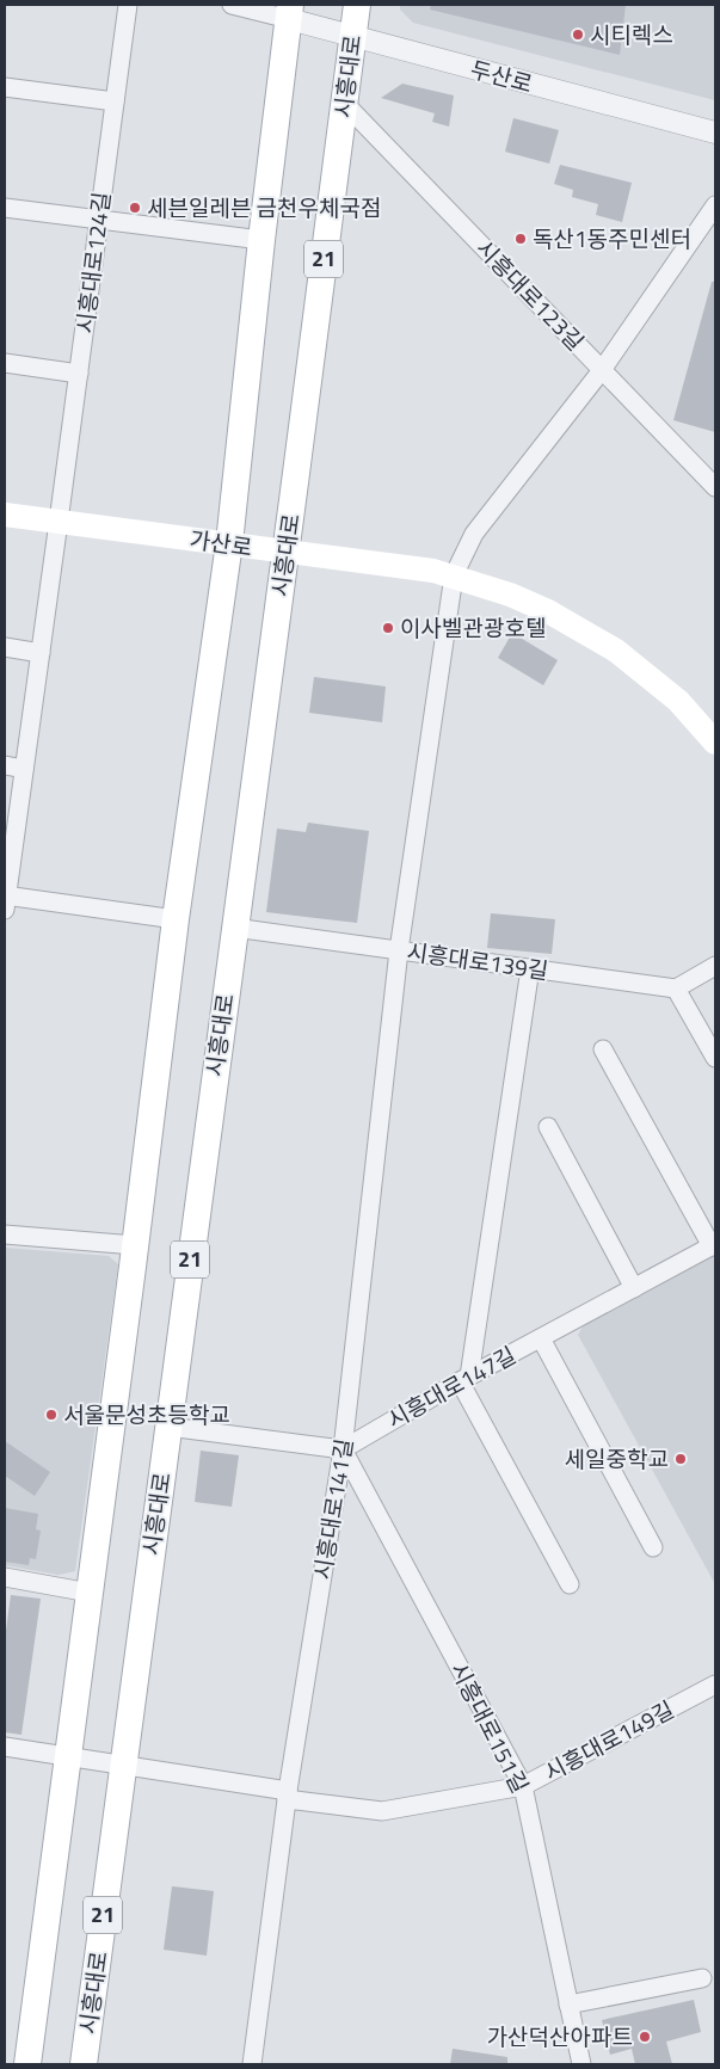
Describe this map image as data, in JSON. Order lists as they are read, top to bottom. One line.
{"streets":{"main road":["시흥대로","21","가산로"],"street":["두산로","시흥대로124길","시흥대로123길","시흥대로139길","시흥대로147길","시흥대로141길","시흥대로151길","시흥대로149길"]},"crossings":[["시흥대로","두산로"],["시흥대로","시흥대로123길"],["시흥대로","가산로"],["시흥대로","시흥대로139길"],["시흥대로","시흥대로149길"],["두산로","21"],["21","가산로"],["21","시흥대로149길"],["시흥대로124길","가산로"],["시흥대로139길","시흥대로141길"],["시흥대로147길","시흥대로141길"],["시흥대로147길","시흥대로151길"],["시흥대로141길","시흥대로151길"],["시흥대로141길","시흥대로149길"],["시흥대로151길","시흥대로149길"]],"places":["시티렉스","세븐일레븐 금천우체국점","독산1동주민센터","이사벨관광호텔","서울문성초등학교","세일중학교","가산덕산아파트"]}
